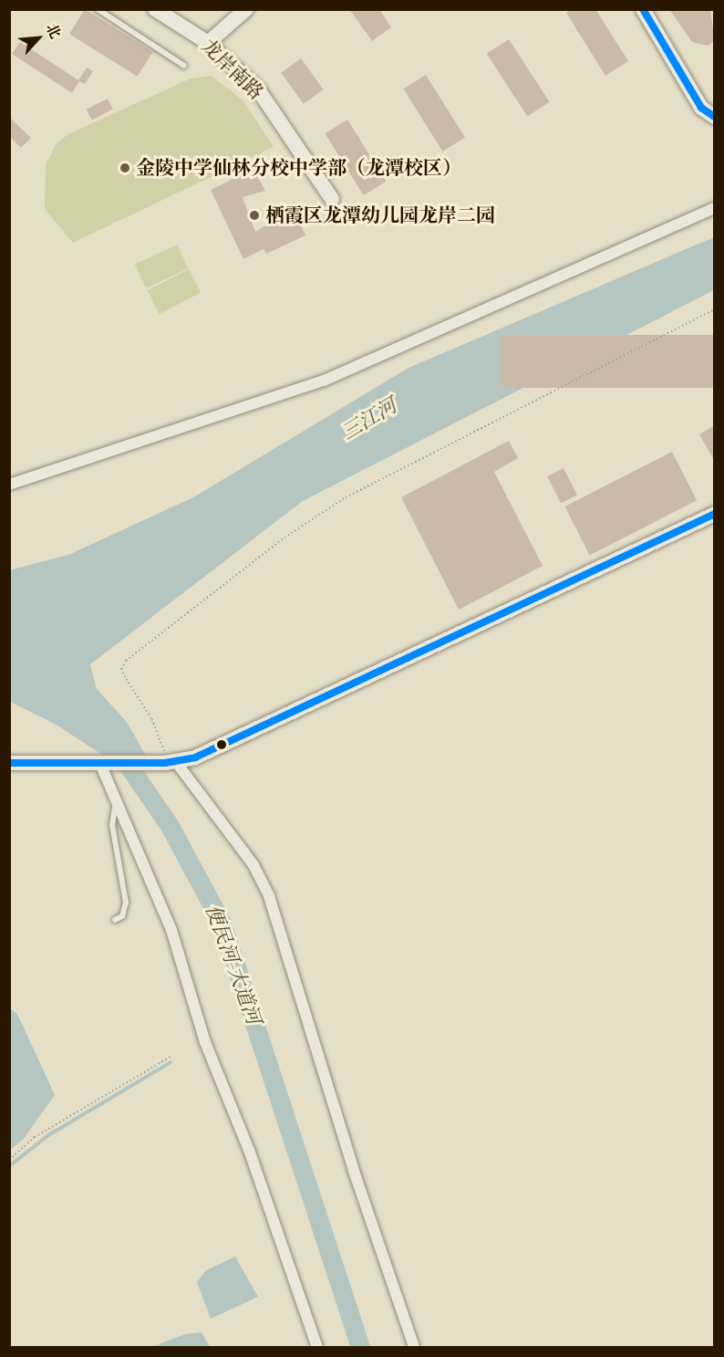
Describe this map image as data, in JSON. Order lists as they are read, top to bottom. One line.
{"streets":{"street":["龙岸南路"]},"water":["三江河","便民河-大道河"],"places":["金陵中学仙林分校中学部（龙潭校区）","栖霞区龙潭幼儿园龙岸二园"],"north":"top right"}
